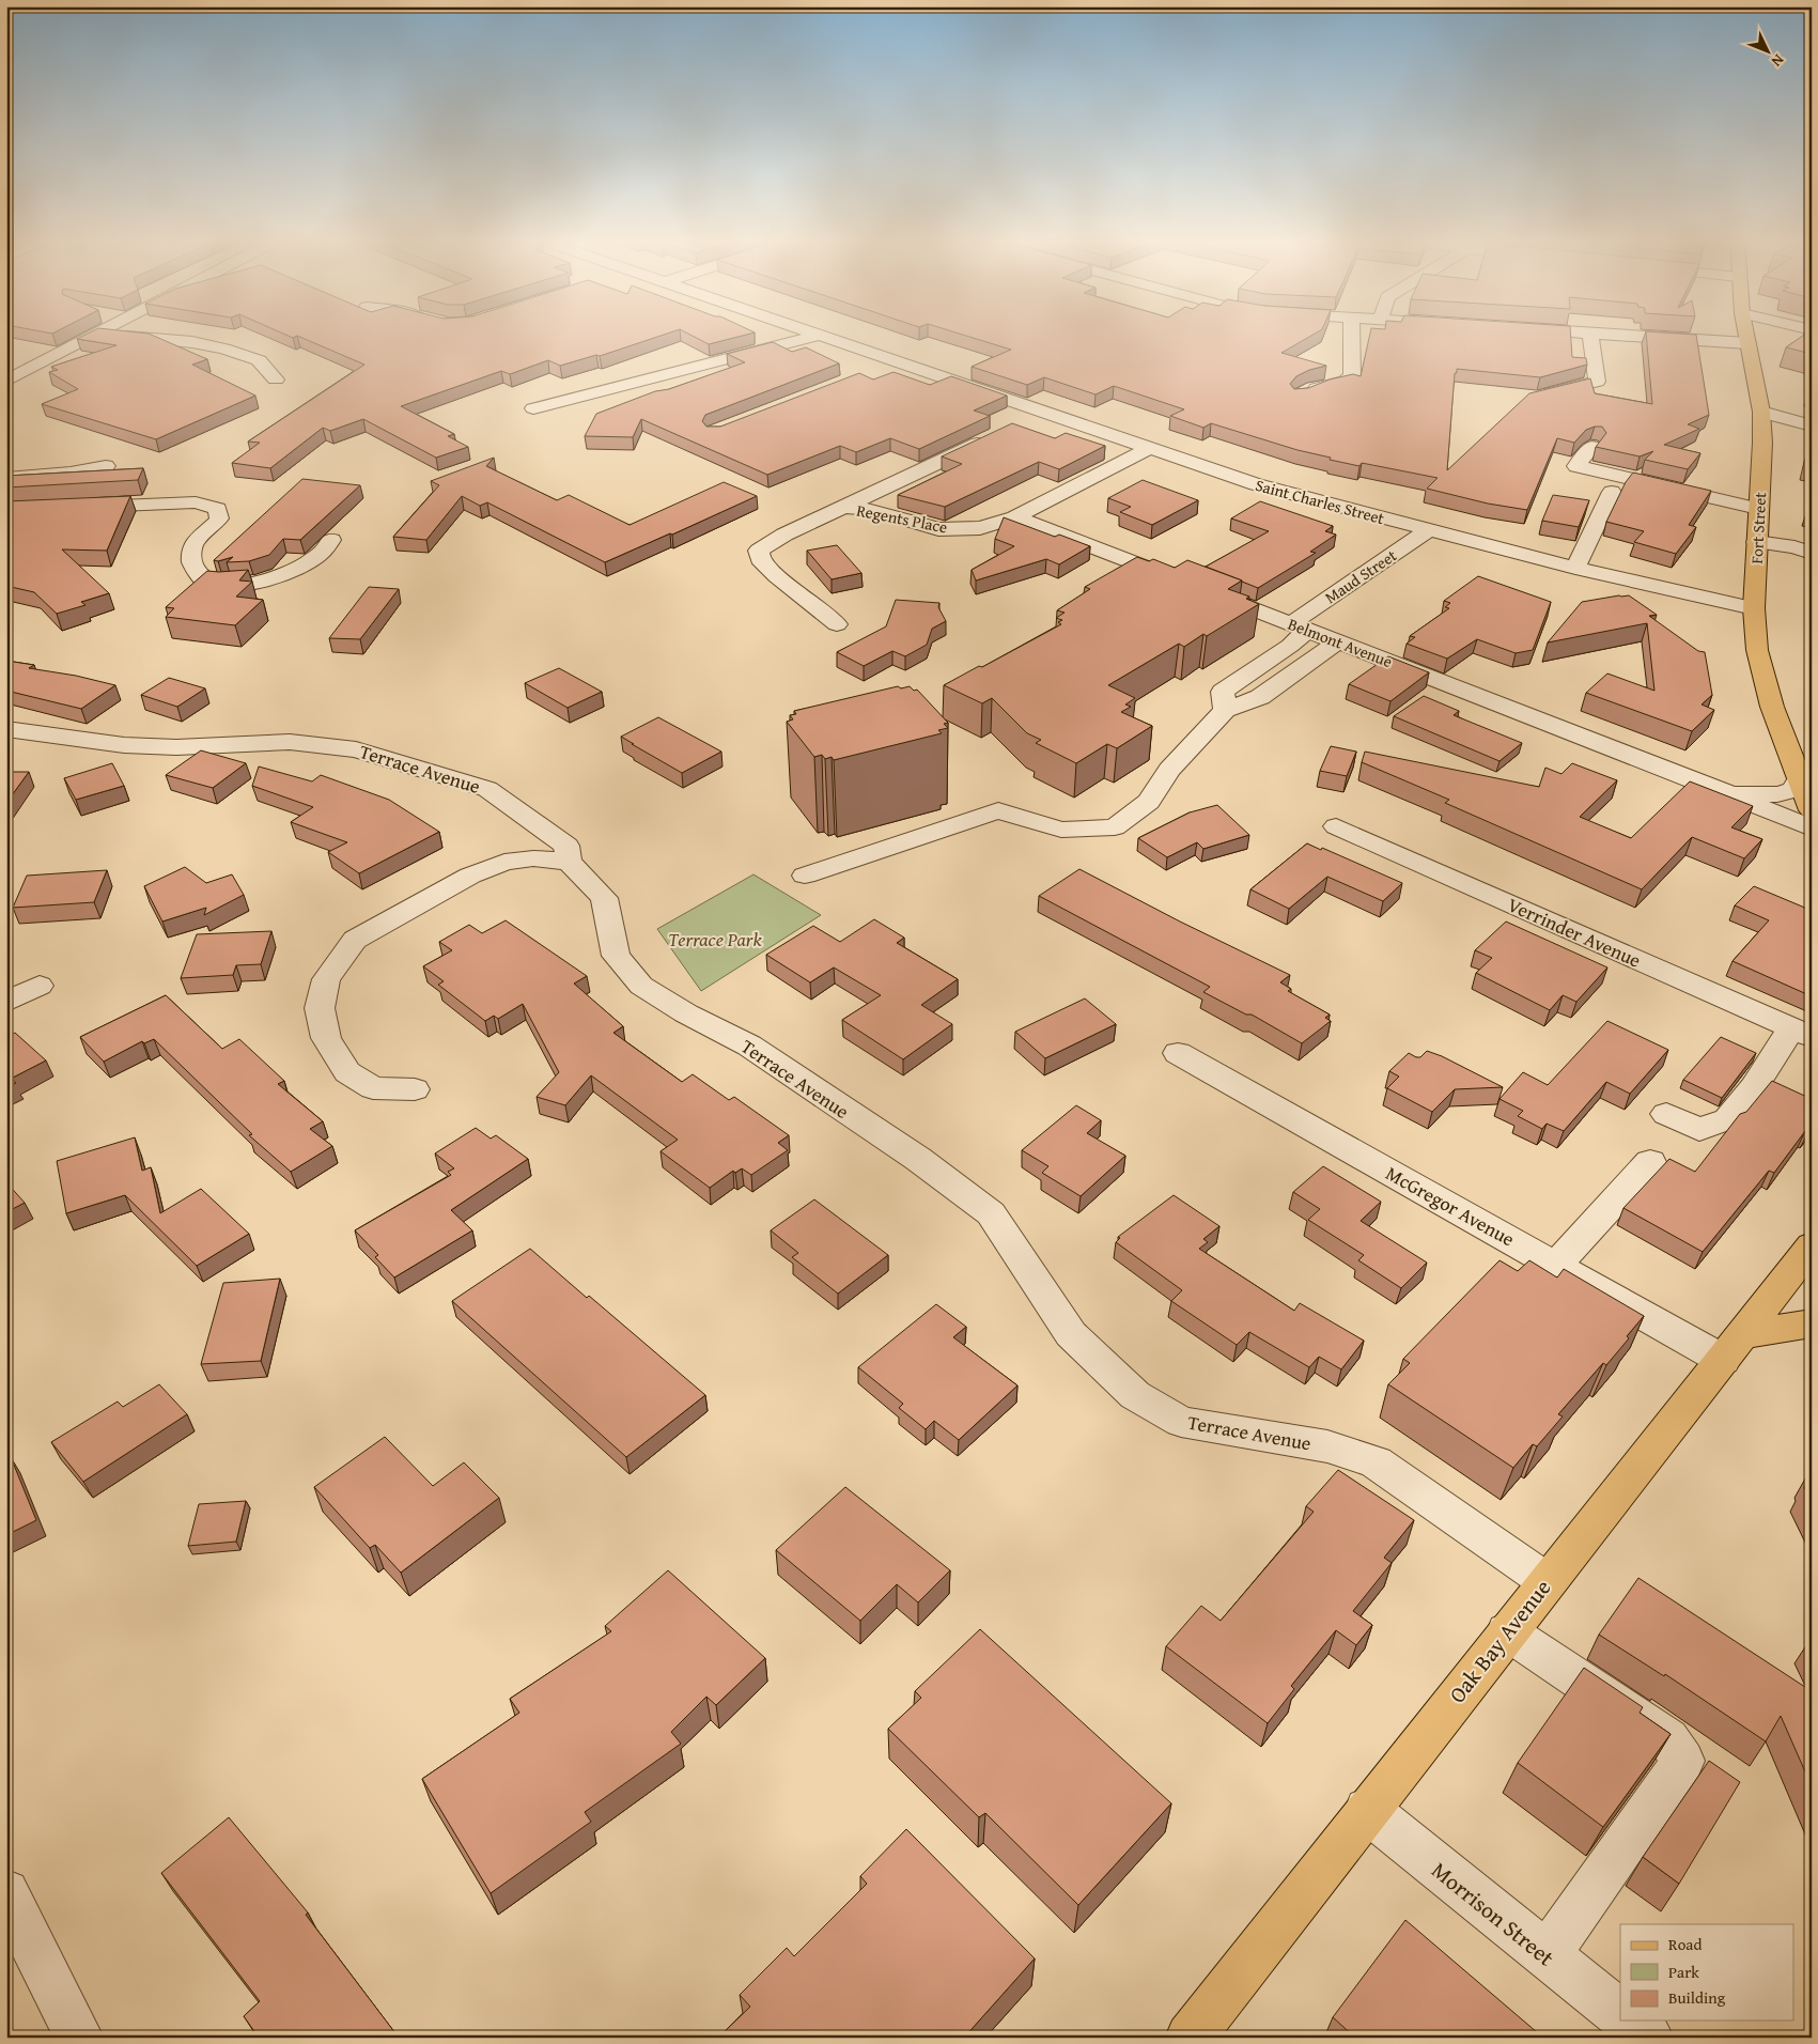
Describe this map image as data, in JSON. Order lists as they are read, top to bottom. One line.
{"streets":{"main road":["Fort Street","Oak Bay Avenue"],"street":["Saint Charles Street","Regents Place","Maud Street","Belmont Avenue","Terrace Avenue","Verrinder Avenue","McGregor Avenue","Morrison Street"]},"crossings":[["Saint Charles Street","Regents Place"],["Saint Charles Street","Fort Street"],["Saint Charles Street","Maud Street"],["Fort Street","Belmont Avenue"],["Maud Street","Belmont Avenue"],["Terrace Avenue","Oak Bay Avenue"],["McGregor Avenue","Oak Bay Avenue"],["Oak Bay Avenue","Morrison Street"]],"parks":["Terrace Park"],"legend":["Road","Park","Building"],"north":"bottom right"}
